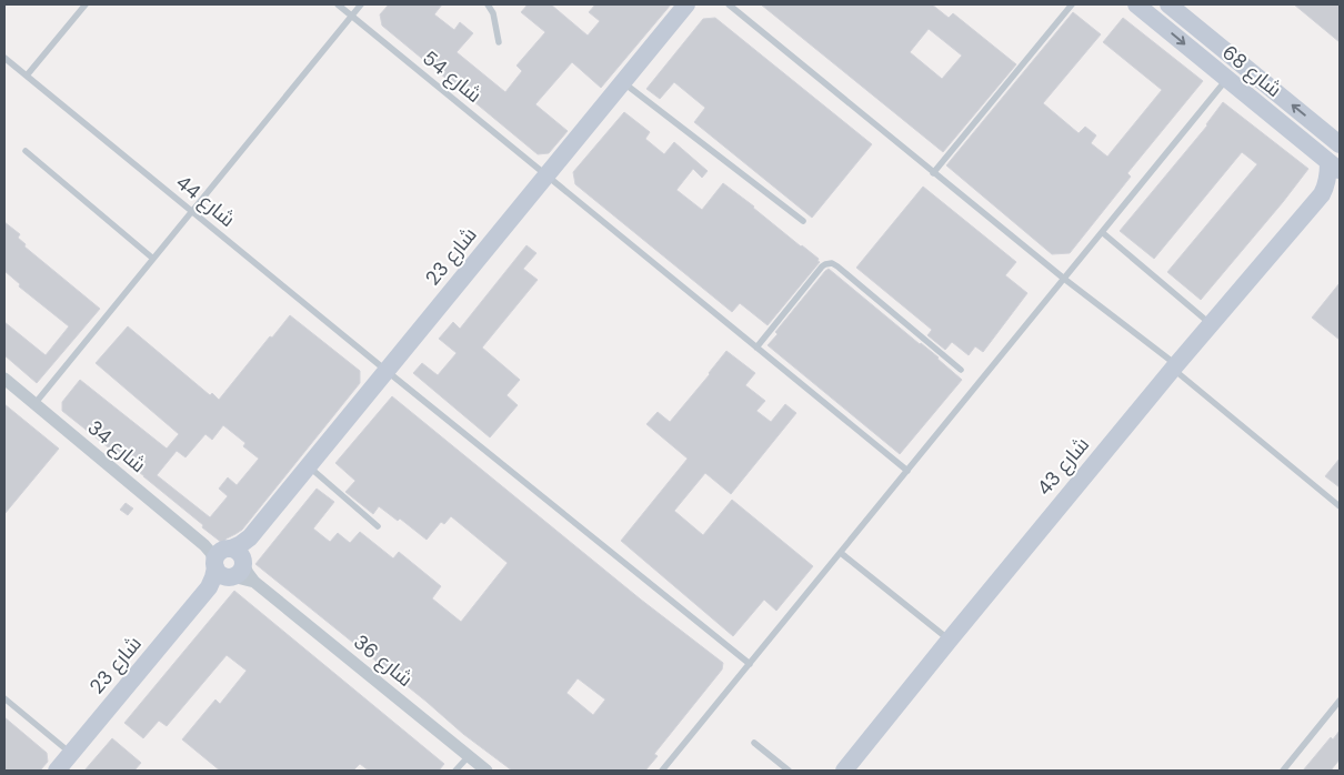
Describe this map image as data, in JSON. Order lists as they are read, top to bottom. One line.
{"streets":{"street":["شارع 68","شارع 23","شارع 34","شارع 43","شارع 36"],"lane":["شارع 54","شارع 44"]},"crossings":[["شارع 68","شارع 43"],["شارع 54","شارع 23"],["شارع 44","شارع 23"],["شارع 23","شارع 34"],["شارع 23","شارع 36"],["شارع 34","شارع 36"]]}
